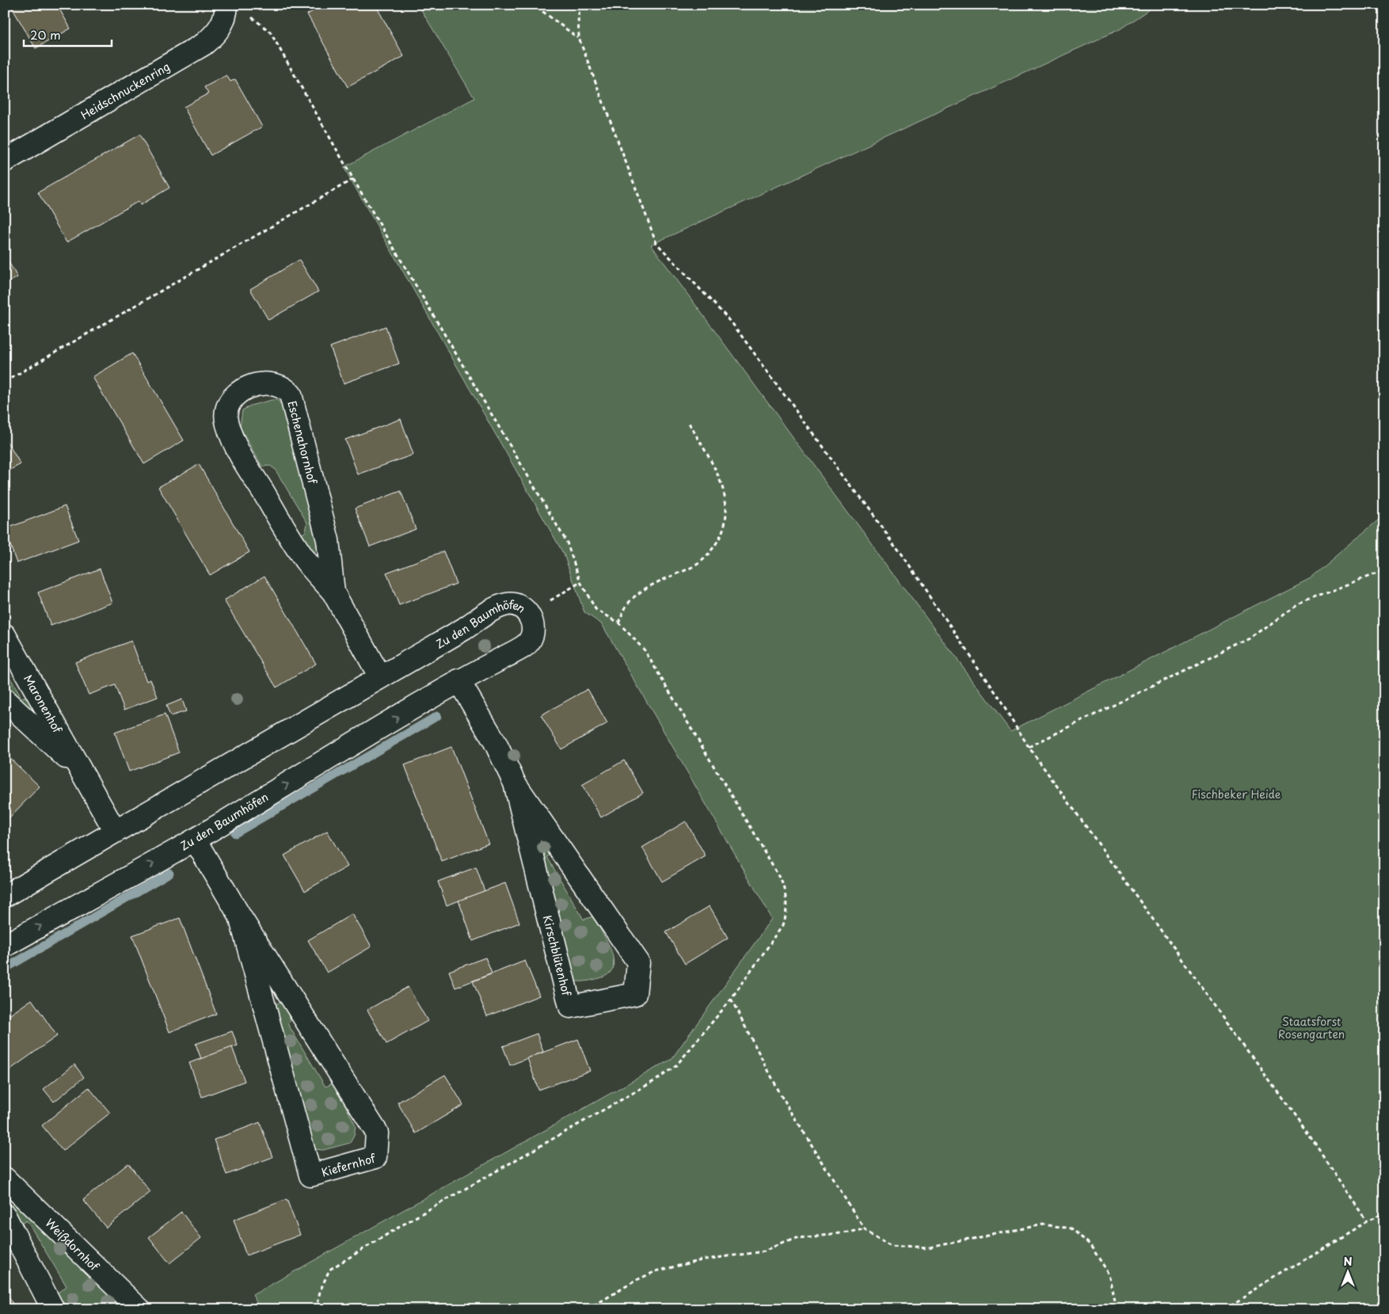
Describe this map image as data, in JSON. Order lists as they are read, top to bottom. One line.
{"streets":{"street":["Heidschnuckenring","Eschenahornhof","Zu den Baumhöfen","Maronenhof","Kirschblütenhof","Kiefernhof","Weißdornhof"]},"crossings":[["Eschenahornhof","Zu den Baumhöfen"],["Zu den Baumhöfen","Maronenhof"],["Zu den Baumhöfen","Kirschblütenhof"],["Zu den Baumhöfen","Kiefernhof"]],"parks":["Fischbeker Heide","Staatsforst Rosengarten"],"scale_bar":"20 m","north":"top"}
